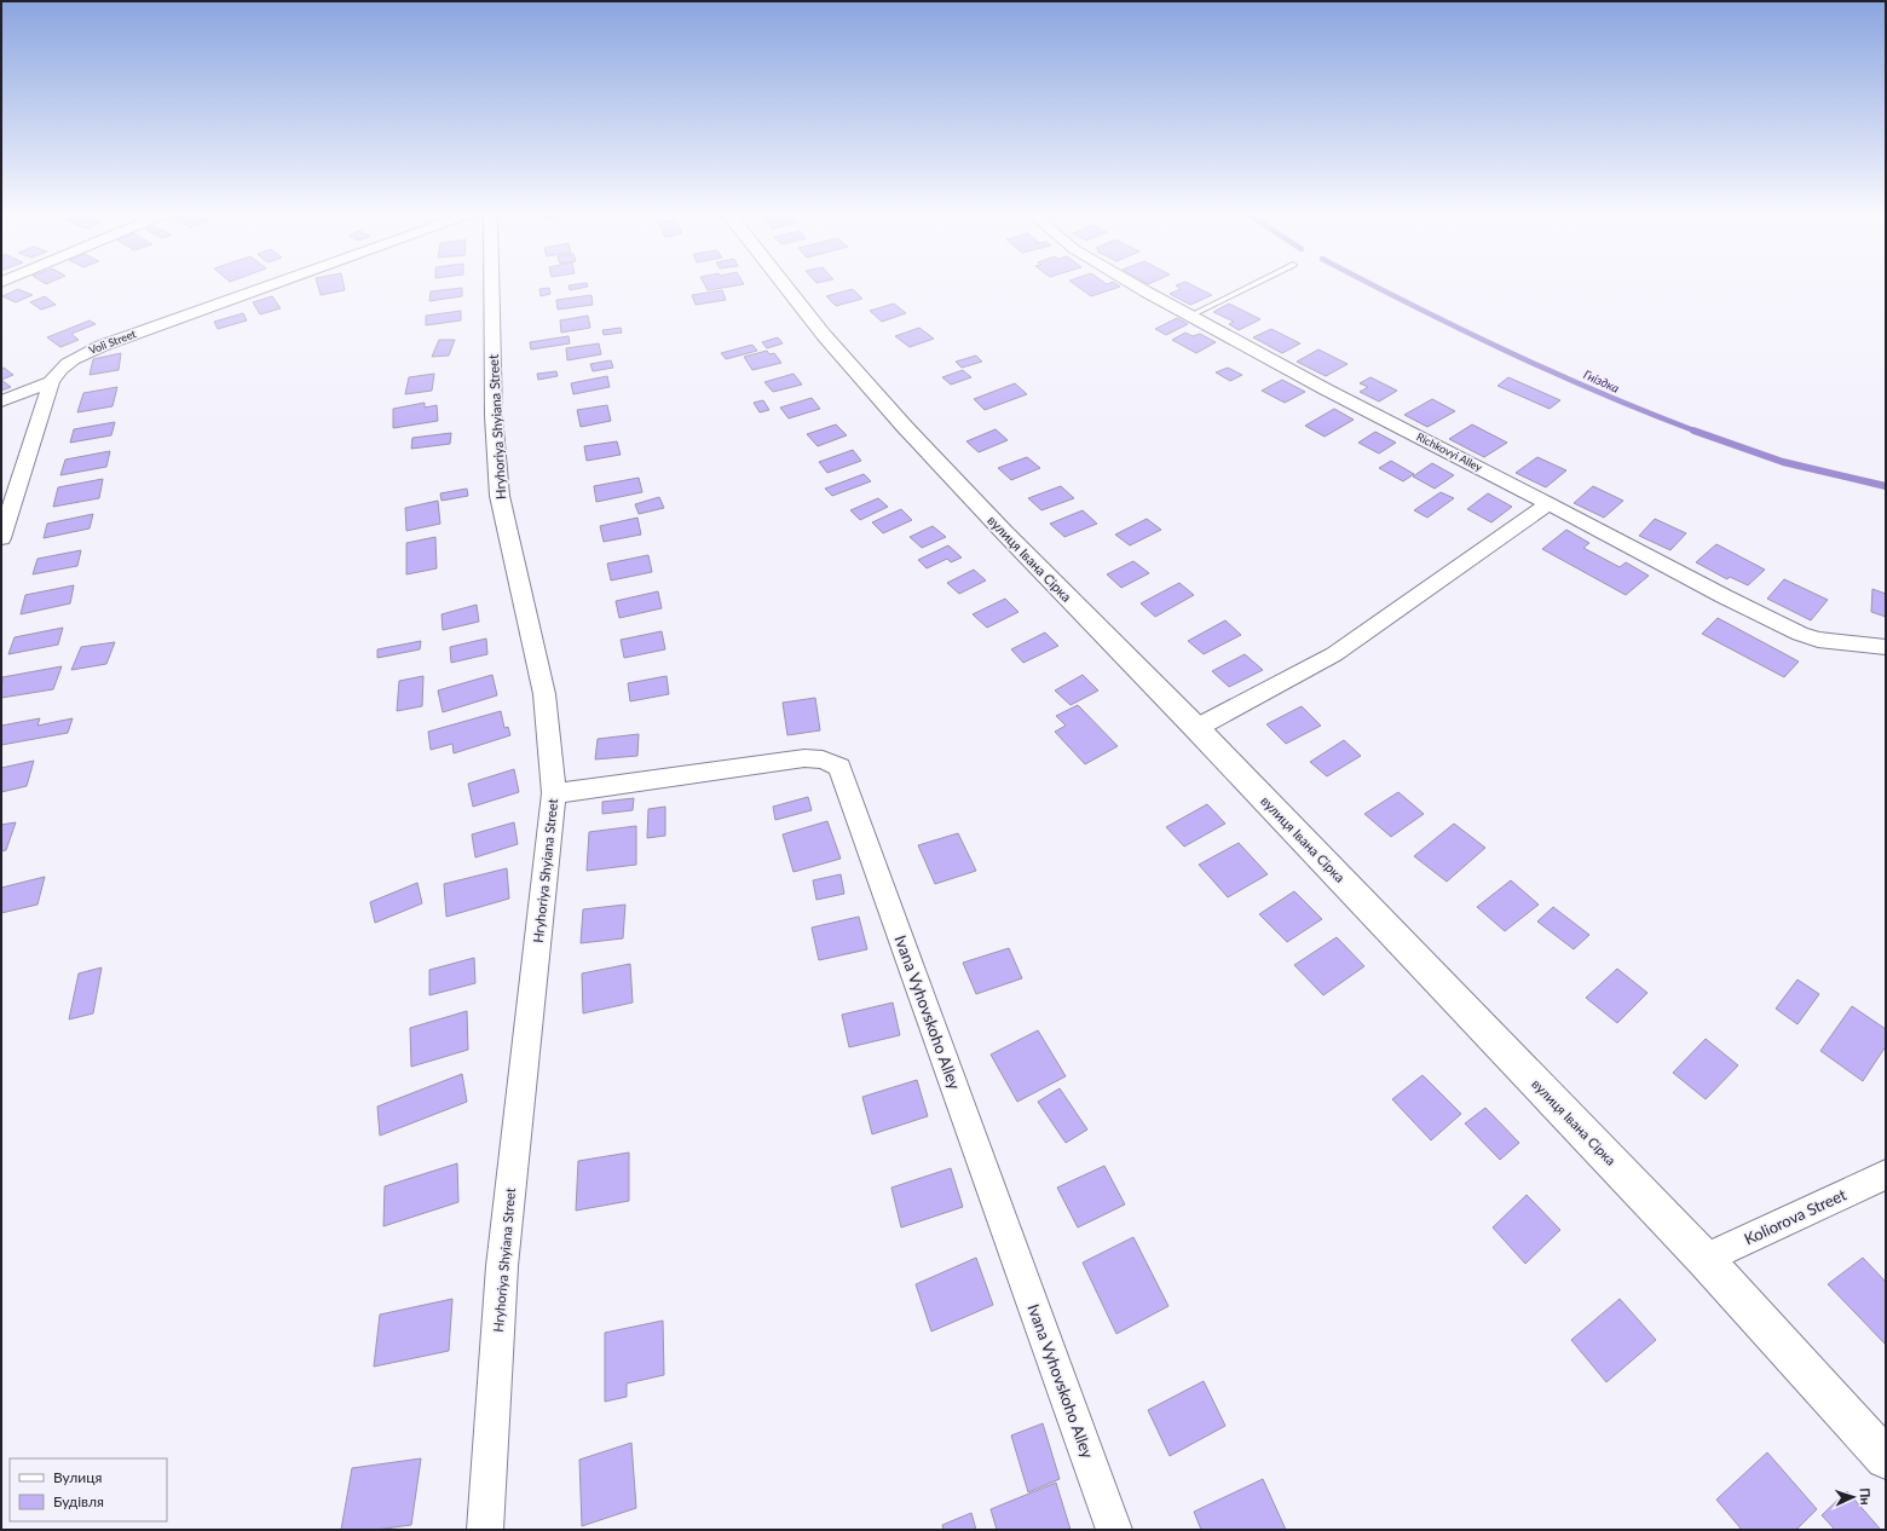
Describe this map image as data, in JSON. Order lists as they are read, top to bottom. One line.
{"streets":{"street":["Voli Street","Hryhoriya Shyiana Street","Richkovyi Alley","вулиця Івана Сірка","Ivana Vyhovskoho Alley","Koliorova Street"]},"crossings":[["Hryhoriya Shyiana Street","Ivana Vyhovskoho Alley"],["вулиця Івана Сірка","Koliorova Street"]],"water":["Гніздка"],"legend":["Вулиця","Будівля"],"north":"right"}
